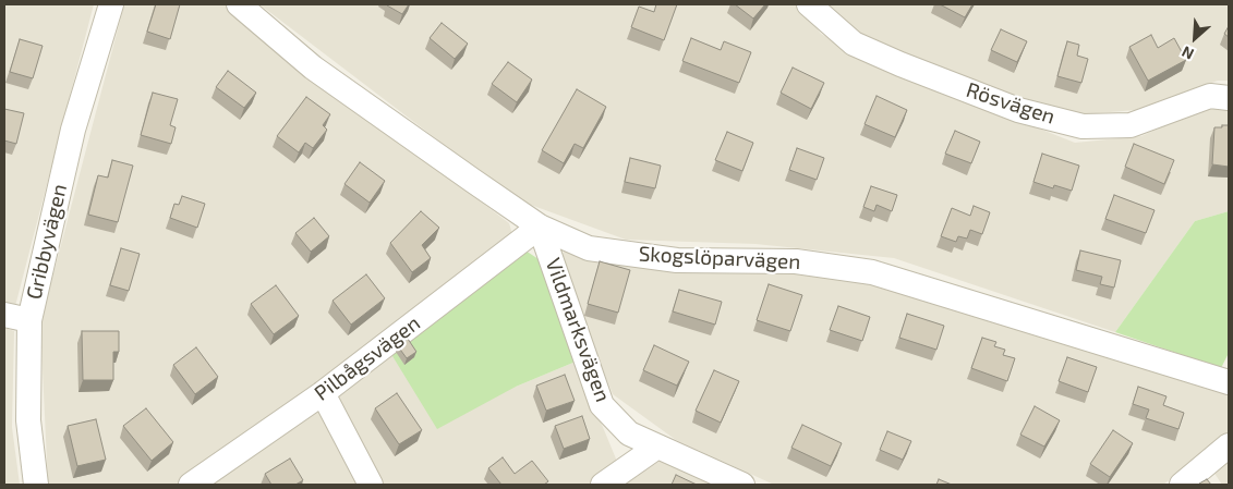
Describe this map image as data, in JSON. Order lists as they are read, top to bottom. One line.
{"streets":{"street":["Rösvägen","Gribbyvägen","Skogslöparvägen","Vildmarksvägen","Pilbågsvägen"]},"crossings":[["Skogslöparvägen","Vildmarksvägen"],["Skogslöparvägen","Pilbågsvägen"],["Vildmarksvägen","Pilbågsvägen"]],"north":"bottom left"}
